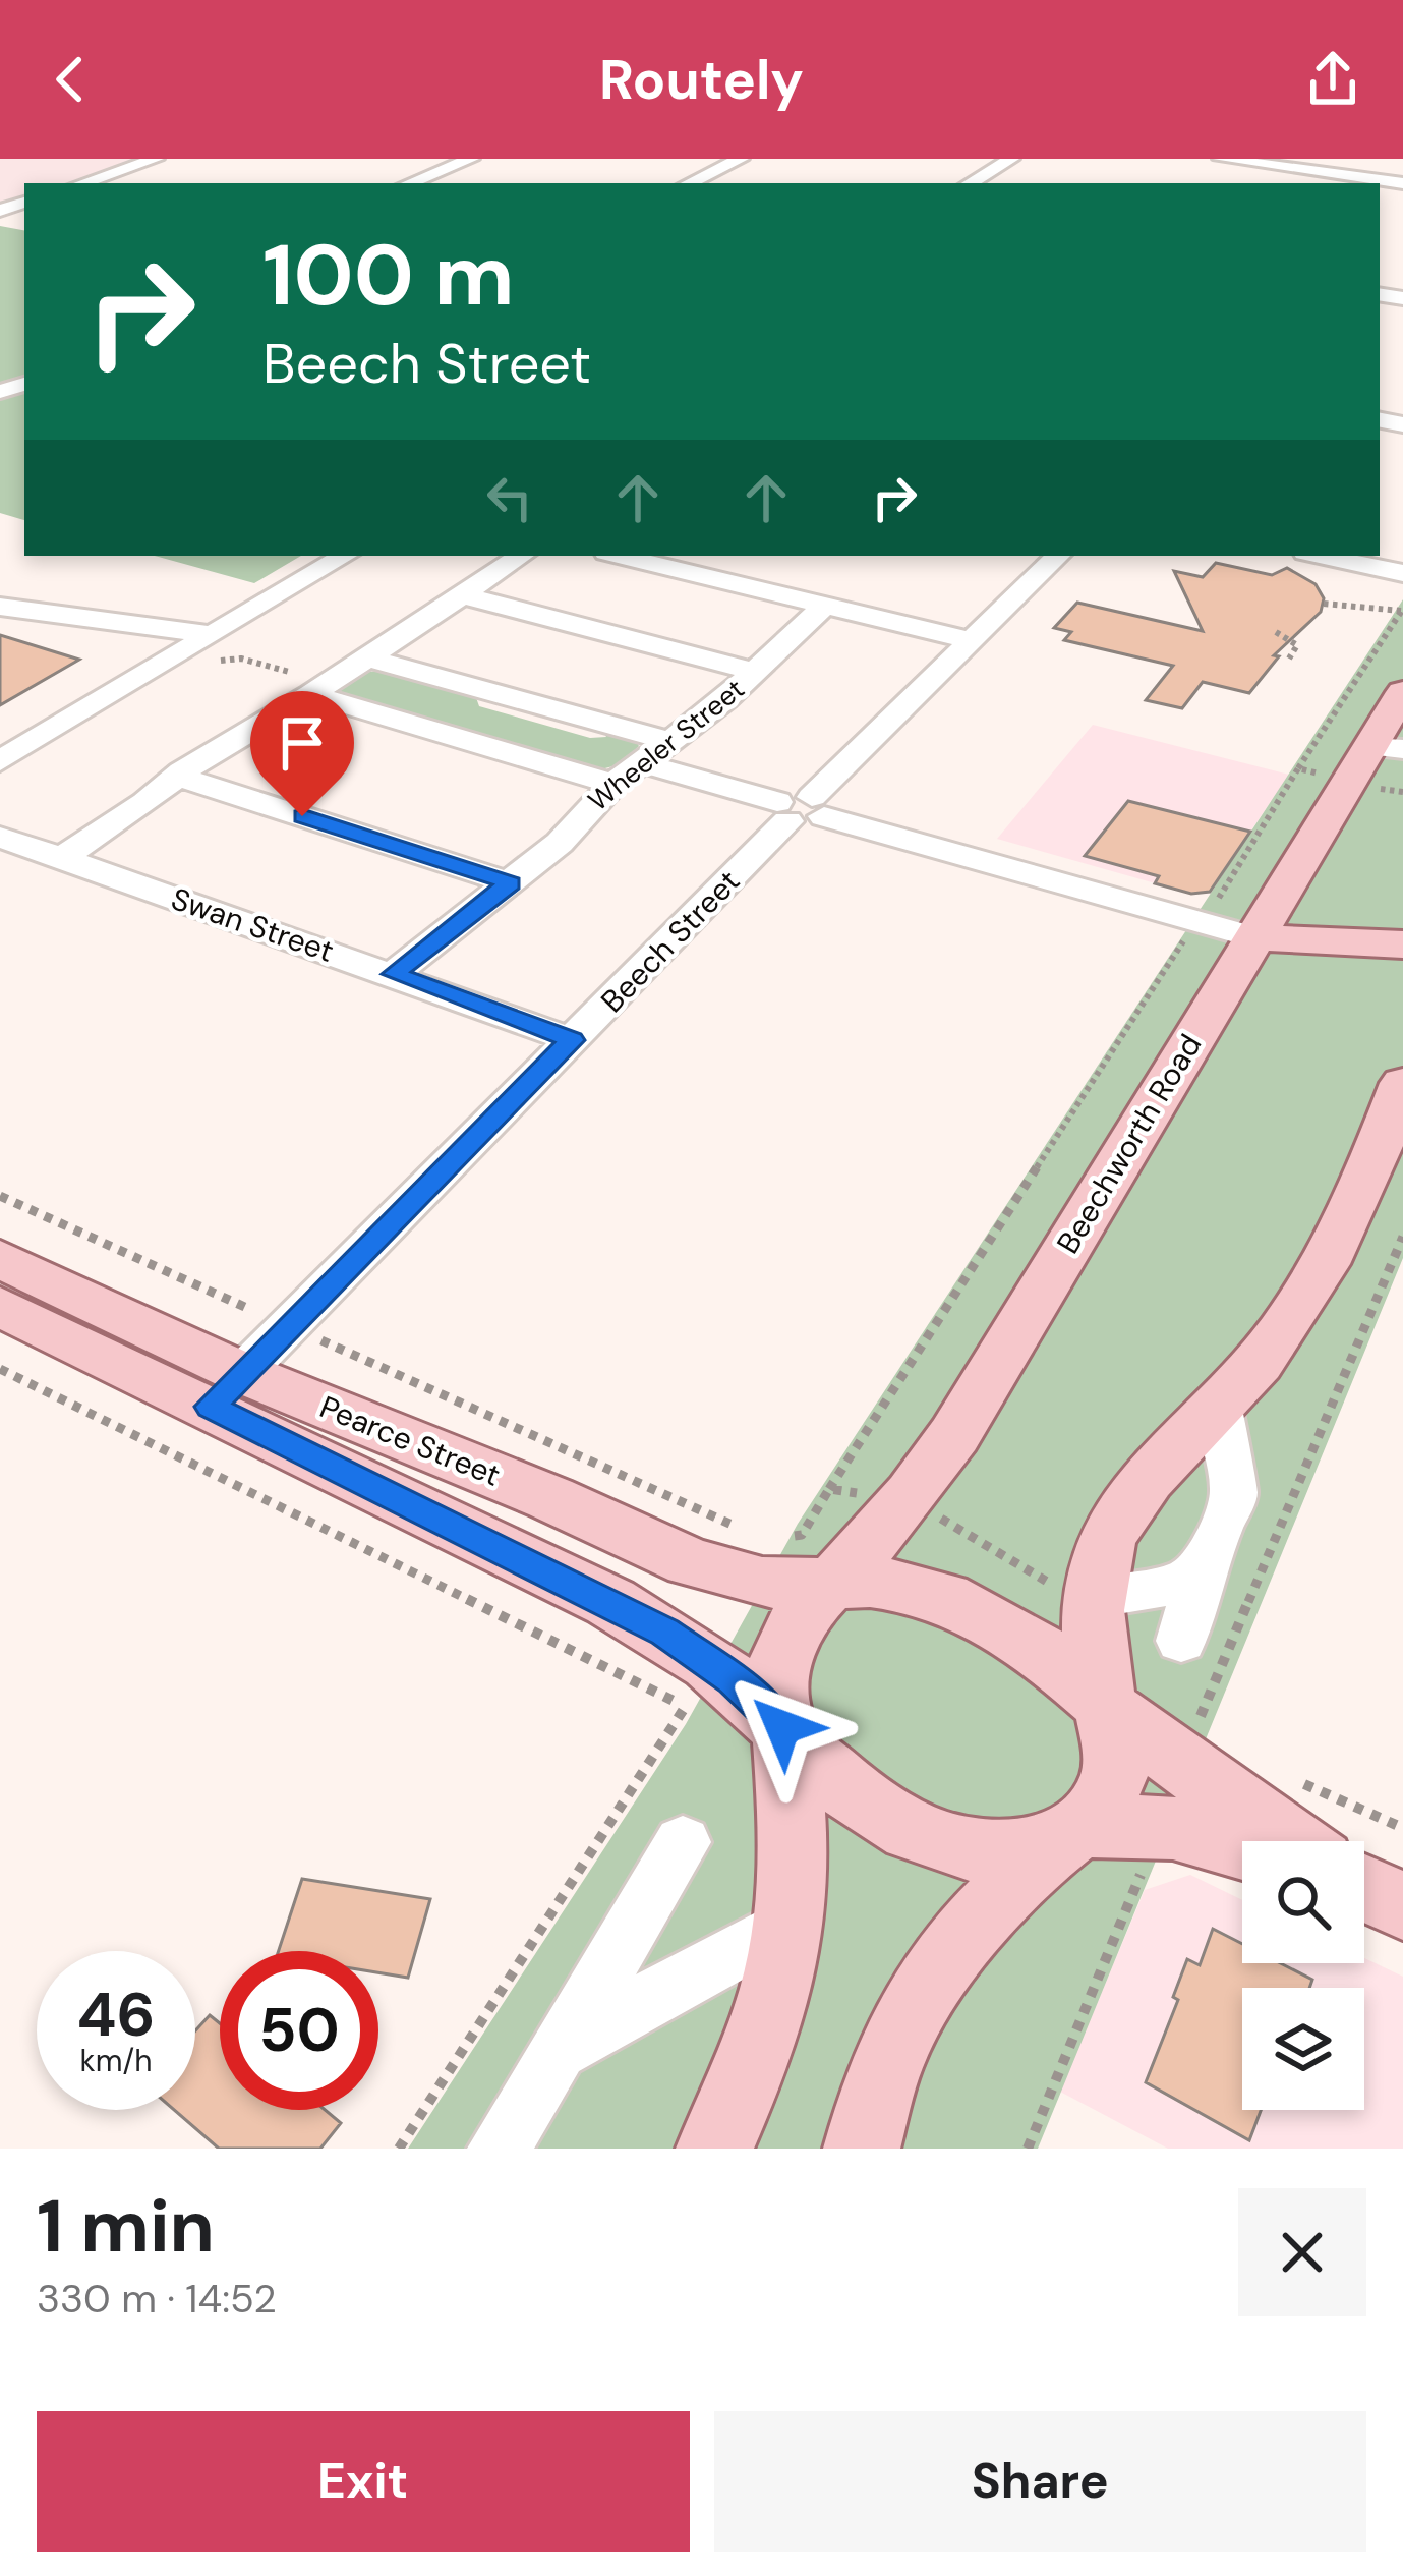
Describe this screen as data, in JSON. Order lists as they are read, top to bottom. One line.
{"streets":{"main road":["Beechworth Road","Pearce Street"],"street":["Wheeler Street","Swan Street","Beech Street"]},"crossings":[["Wheeler Street","Swan Street"],["Swan Street","Beech Street"],["Beech Street","Pearce Street"],["Beechworth Road","Pearce Street"]],"page":{"header":"Routely","turn":["100 m","Beech Street"],"speed":"46 km/h","limit":"50","heading":["1 min","330 m · 14:52"],"buttons":["Exit","Share"]}}
